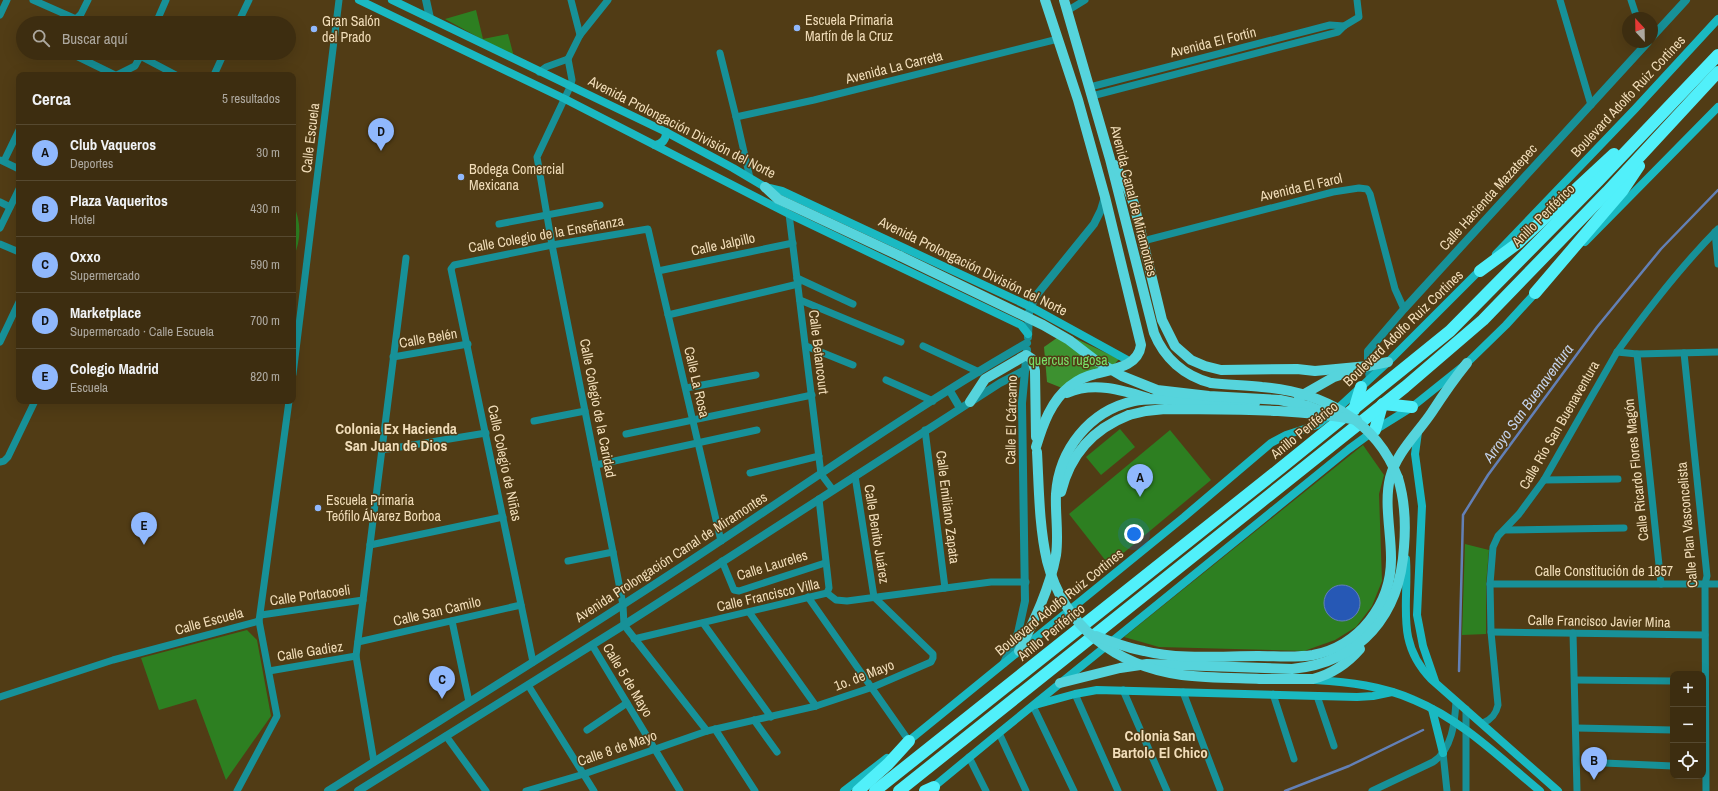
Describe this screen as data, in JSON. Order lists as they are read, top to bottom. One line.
{"streets":{"highway":["Anillo Periférico"],"main road":["Boulevard Adolfo Ruiz Cortines","Avenida Prolongación División del Norte","Avenida Canal de Miramontes"],"street":["Avenida El Fortín","Avenida La Carreta","Calle Escuela","Avenida El Farol","Calle Hacienda Mazatepec","Calle Colegio de la Enseñanza","Calle Jalpillo","Calle Belén","Calle Betancourt","Calle La Rosa","Calle Colegio de la Caridad","Calle El Cárcamo","Calle Río San Buenaventura","Calle Colegio de Niñas","Calle Ricardo Flores Magón","Calle Emiliano Zapata","Calle Plan Vasconcelista","Calle Benito Juárez","Avenida Prolongación Canal de Miramontes","Calle Laureles","Calle Constitución de 1857","Calle Portacoeli","Calle Francisco Villa","Calle San Camilo","Calle Francisco Javier Mina","Calle Gadiez","1o. de Mayo","Calle 5 de Mayo","Calle 8 de Mayo"]},"crossings":[["Avenida El Fortín","Avenida Canal de Miramontes"],["Avenida La Carreta","Avenida Canal de Miramontes"],["Boulevard Adolfo Ruiz Cortines","Calle Hacienda Mazatepec"],["Boulevard Adolfo Ruiz Cortines","Calle El Cárcamo"],["Avenida Prolongación División del Norte","Avenida Canal de Miramontes"],["Avenida Prolongación División del Norte","Calle Betancourt"],["Avenida Prolongación División del Norte","Calle Colegio de la Caridad"],["Avenida Prolongación División del Norte","Calle El Cárcamo"],["Calle Escuela","Calle Portacoeli"],["Avenida El Farol","Calle Hacienda Mazatepec"],["Avenida Canal de Miramontes","Anillo Periférico"],["Avenida Canal de Miramontes","Calle El Cárcamo"],["Calle Colegio de la Enseñanza","Calle La Rosa"],["Calle Colegio de la Enseñanza","Calle Colegio de la Caridad"],["Calle Colegio de la Enseñanza","Calle Colegio de Niñas"],["Calle Jalpillo","Calle Betancourt"],["Calle Jalpillo","Calle La Rosa"],["Calle Belén","Calle Colegio de Niñas"],["Calle Betancourt","Avenida Prolongación Canal de Miramontes"],["Calle La Rosa","Avenida Prolongación Canal de Miramontes"],["Calle Colegio de la Caridad","Avenida Prolongación Canal de Miramontes"],["Calle El Cárcamo","Avenida Prolongación Canal de Miramontes"],["Calle El Cárcamo","Calle Francisco Villa"],["Calle Río San Buenaventura","Calle Constitución de 1857"],["Calle Río San Buenaventura","Calle Francisco Javier Mina"],["Calle Colegio de Niñas","Avenida Prolongación Canal de Miramontes"],["Calle Colegio de Niñas","Calle San Camilo"],["Calle Ricardo Flores Magón","Calle Constitución de 1857"],["Calle Emiliano Zapata","Calle Francisco Villa"],["Calle Plan Vasconcelista","Calle Constitución de 1857"],["Calle Plan Vasconcelista","Calle Francisco Javier Mina"],["Calle Benito Juárez","Calle Francisco Villa"],["Calle Benito Juárez","1o. de Mayo"],["Calle Francisco Villa","1o. de Mayo"],["1o. de Mayo","Calle 8 de Mayo"],["Calle 5 de Mayo","Calle 8 de Mayo"]],"districts":["Colonia Ex Hacienda San Juan de Dios","Colonia San Bartolo El Chico"],"water":["Arroyo San Buenaventura"],"parks":["quercus rugosa"],"places":["Escuela Primaria Martín de la Cruz","Gran Salón del Prado","Bodega Comercial Mexicana","Escuela Primaria Teófilo Álvarez Borboa"],"north":"top","page":{"search":"Buscar aquí","heading":["Cerca","5 resultados"],"pins":["D","A","E","C","B"],"list":[{"mark":"A","name":"Club Vaqueros","note":"Deportes","value":"30 m"},{"mark":"B","name":"Plaza Vaqueritos","note":"Hotel","value":"430 m"},{"mark":"C","name":"Oxxo","note":"Supermercado","value":"590 m"},{"mark":"D","name":"Marketplace","note":"Supermercado · Calle Escuela","value":"700 m"},{"mark":"E","name":"Colegio Madrid","note":"Escuela","value":"820 m"}],"map_buttons":["+","−"]}}
